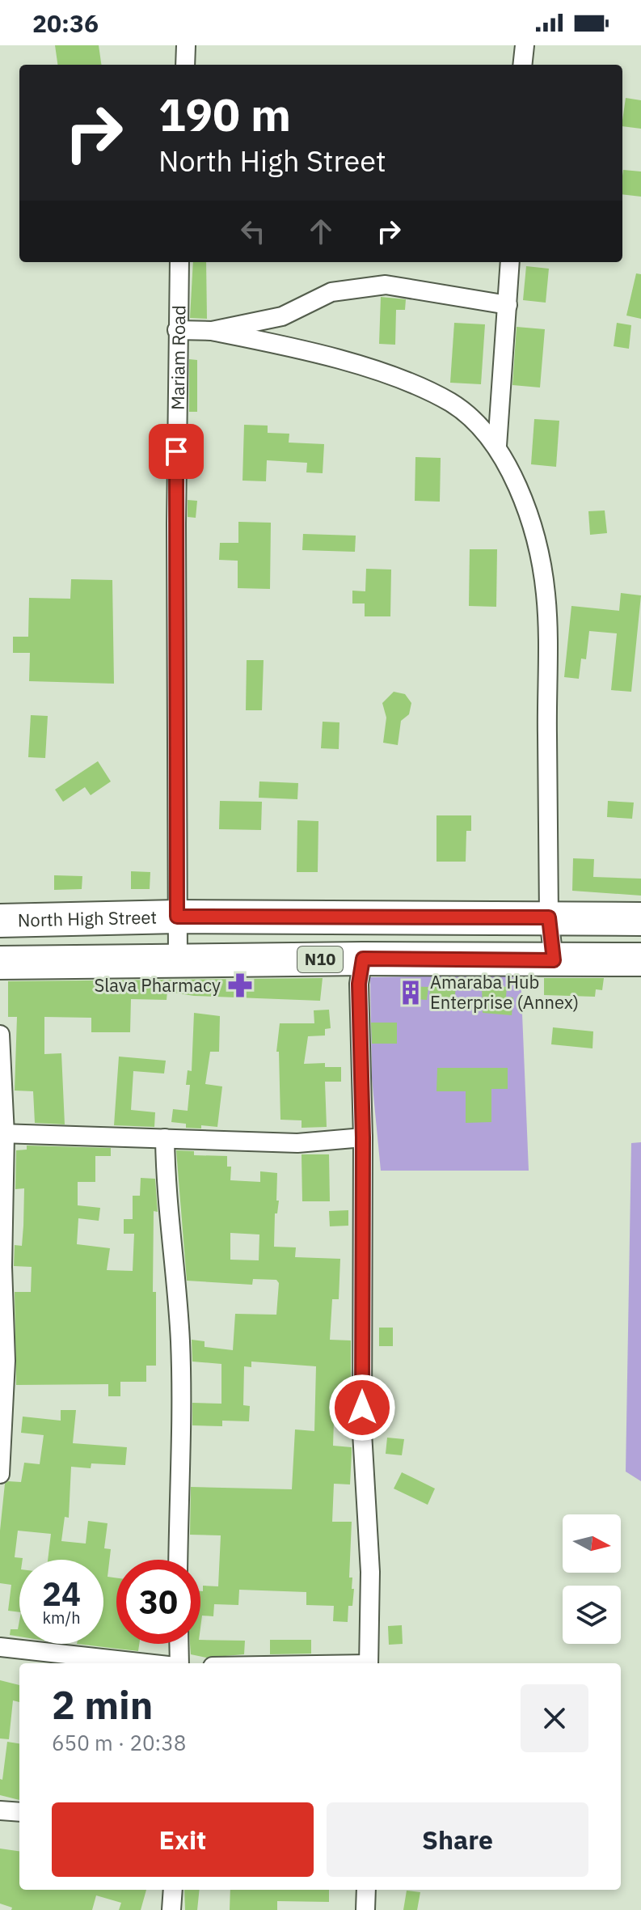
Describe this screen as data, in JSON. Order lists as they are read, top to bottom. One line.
{"streets":{"highway":["North High Street","N10"],"street":["Mariam Road"]},"crossings":[["Mariam Road","North High Street"],["Mariam Road","N10"]],"places":{"pharmacy":["Slava Pharmacy"],"building":["Amaraba Hub Enterprise (Annex)"]},"north":"right","page":{"status":"20:36","turn":["190 m","North High Street"],"speed":"24 km/h","limit":"30","heading":["2 min","650 m · 20:38"],"buttons":["Exit","Share"]}}
